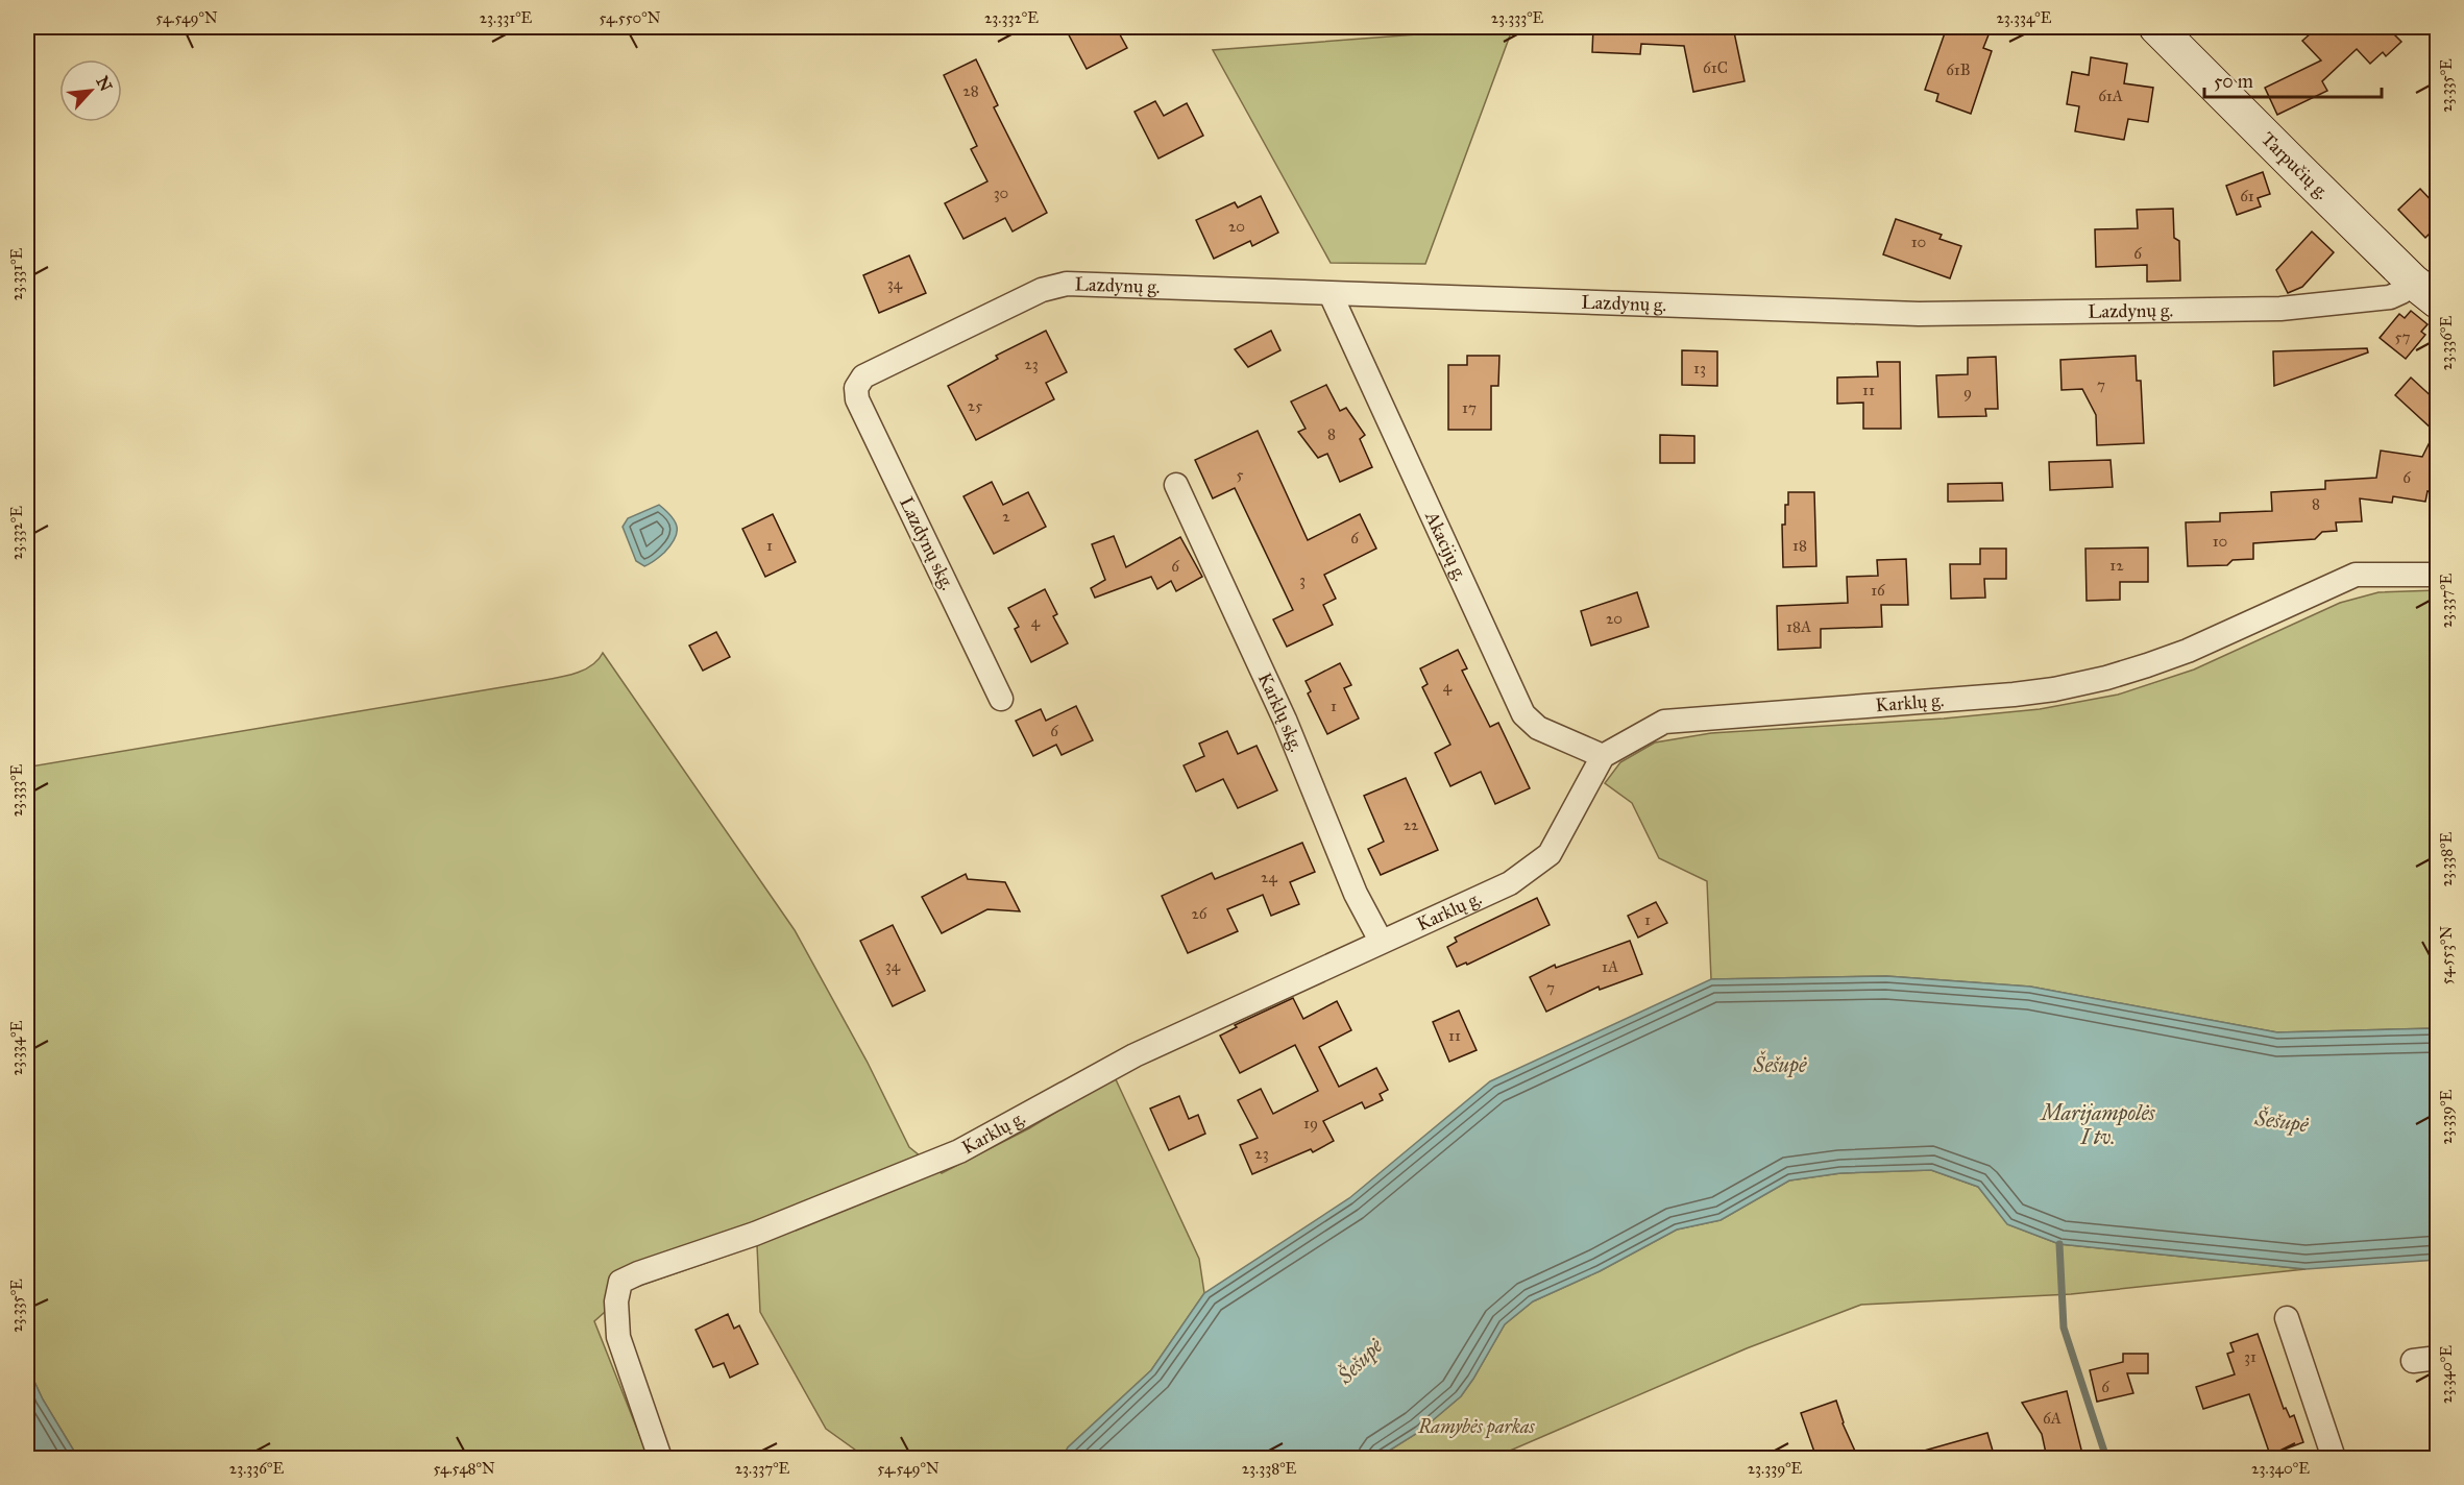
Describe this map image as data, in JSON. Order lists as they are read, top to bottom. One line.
{"streets":{"main road":["Tarpučių g."],"street":["Lazdynų g.","Lazdynų skg.","Akacijų g.","Karklų g.","Karklų skg."]},"crossings":[["Tarpučių g.","Lazdynų g."],["Lazdynų g.","Lazdynų skg."],["Lazdynų g.","Akacijų g."],["Akacijų g.","Karklų g."],["Karklų g.","Karklų skg."]],"water":["Šešupė","Marijampolės I tv."],"parks":["Ramybės parkas"],"house_numbers":["61C","61B","28","61A","30","61","20","10","6","34","57","23","13","7","11","9","25","17","8","5","6","8","2","6","10","1","18","12","6","3","16","20","4","18A","4","1","6","22","24","26","1","34","1A","7","11","19","23","31","6","6A"],"scale_bar":"50 m","north":"top right","coordinates":["54.549°N","23.331°E","54.550°N","23.332°E","23.333°E","23.334°E","23.335°E","23.336°E","23.337°E","23.338°E","54.553°N","23.339°E","23.340°E","54.548°N"]}
